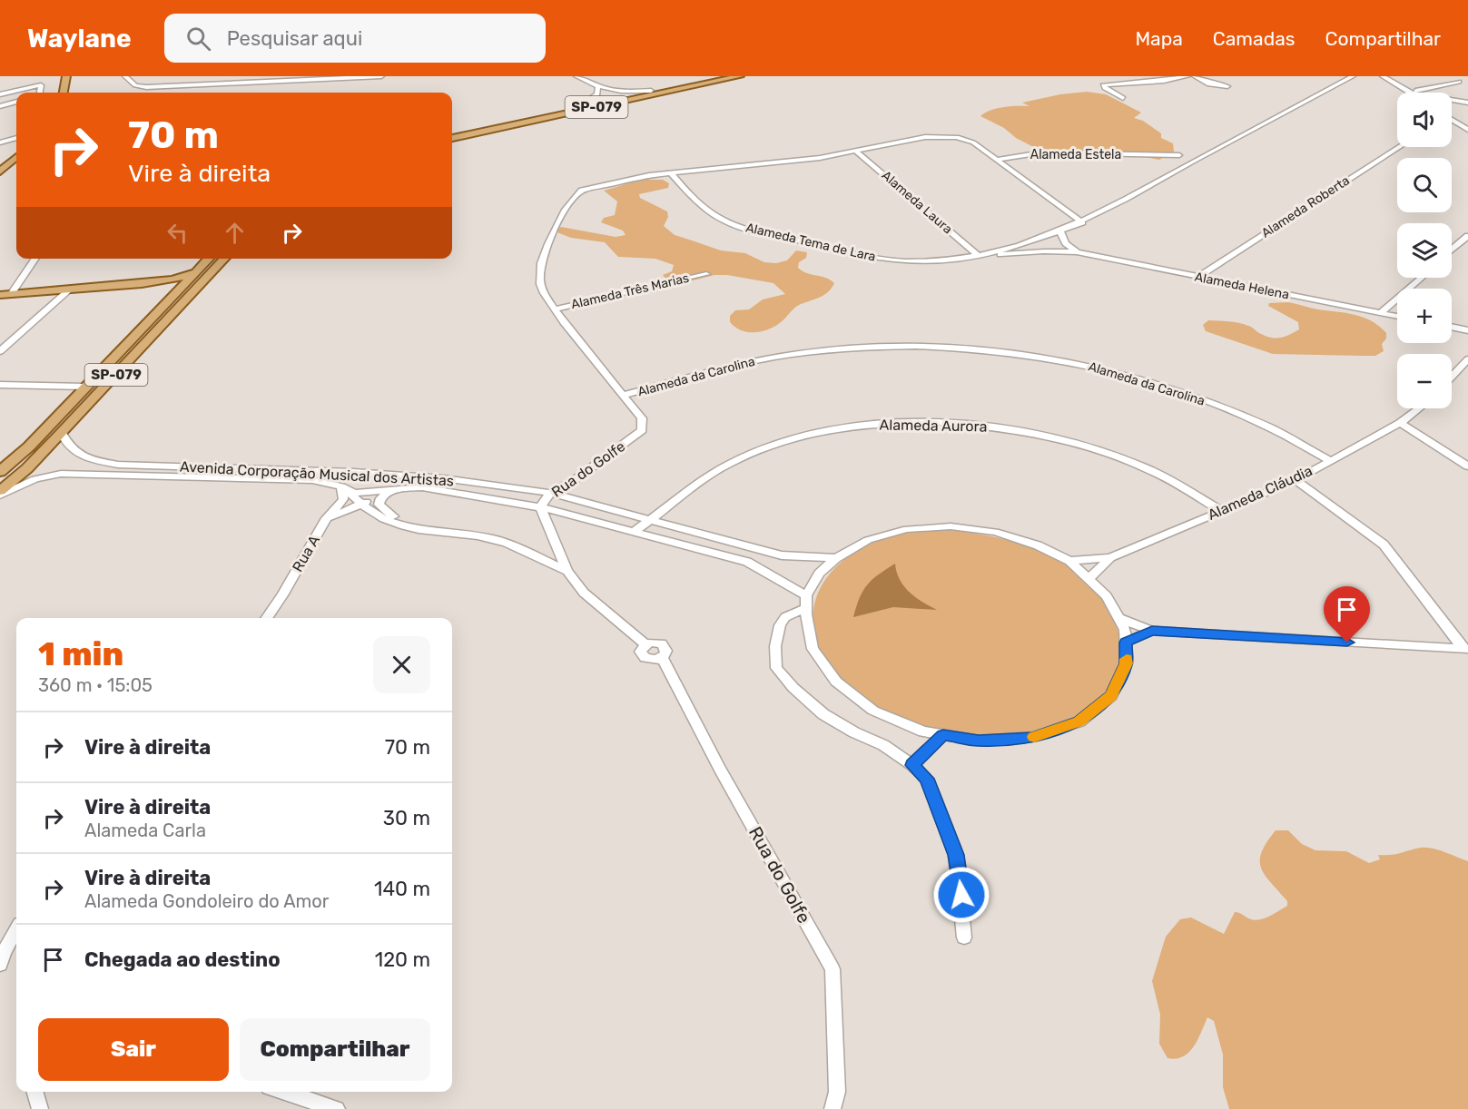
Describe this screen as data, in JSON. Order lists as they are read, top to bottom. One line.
{"streets":{"main road":["SP-079"],"street":["Alameda Estela","Alameda Laura","Alameda Roberta","Alameda Tema de Lara","Alameda Helena","Alameda Três Marias","Alameda da Carolina","Alameda Aurora","Rua do Golfe","Avenida Corporação Musical dos Artistas","Alameda Cláudia","Rua A"]},"crossings":[["SP-079","Avenida Corporação Musical dos Artistas"],["Alameda Estela","Alameda Tema de Lara"],["Alameda Estela","Alameda da Carolina"],["Alameda Laura","Alameda Tema de Lara"],["Alameda Laura","Alameda Helena"],["Alameda Laura","Alameda da Carolina"],["Alameda Roberta","Alameda Helena"],["Alameda Tema de Lara","Alameda Helena"],["Alameda Tema de Lara","Alameda da Carolina"],["Alameda Três Marias","Alameda da Carolina"],["Alameda da Carolina","Rua do Golfe"],["Alameda da Carolina","Alameda Cláudia"],["Alameda Aurora","Avenida Corporação Musical dos Artistas"],["Alameda Aurora","Alameda Cláudia"],["Rua do Golfe","Avenida Corporação Musical dos Artistas"],["Avenida Corporação Musical dos Artistas","Rua A"]],"page":{"header":"Waylane","search":"Pesquisar aqui","nav":["Mapa","Camadas","Compartilhar"],"map_buttons":["+","−"],"turn":["70 m","Vire à direita"],"heading":["1 min","360 m · 15:05"],"list":[{"name":"Vire à direita","value":"70 m"},{"name":"Vire à direita","note":"Alameda Carla","value":"30 m"},{"name":"Vire à direita","note":"Alameda Gondoleiro do Amor","value":"140 m"},{"name":"Chegada ao destino","value":"120 m"}],"buttons":["Sair","Compartilhar"]}}
